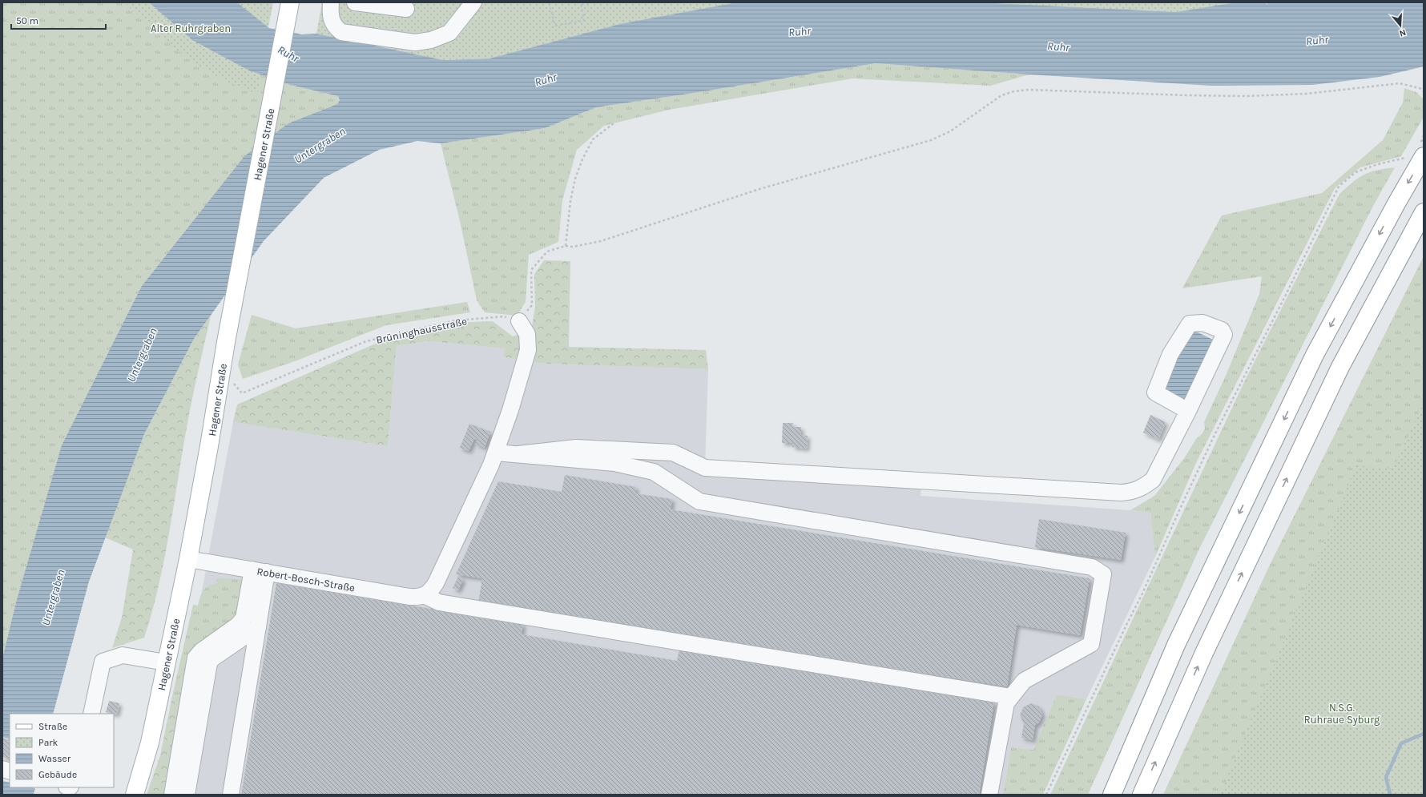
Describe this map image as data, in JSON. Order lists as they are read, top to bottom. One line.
{"streets":{"main road":["Hagener Straße"],"street":["Robert-Bosch-Straße"],"path":["Brüninghausstraße"]},"crossings":[["Hagener Straße","Brüninghausstraße"],["Hagener Straße","Robert-Bosch-Straße"]],"water":["Ruhr","Untergraben"],"parks":["Alter Ruhrgraben","N.S.G. Ruhraue Syburg"],"legend":["Straße","Park","Wasser","Gebäude"],"scale_bar":"50 m","north":"bottom"}
